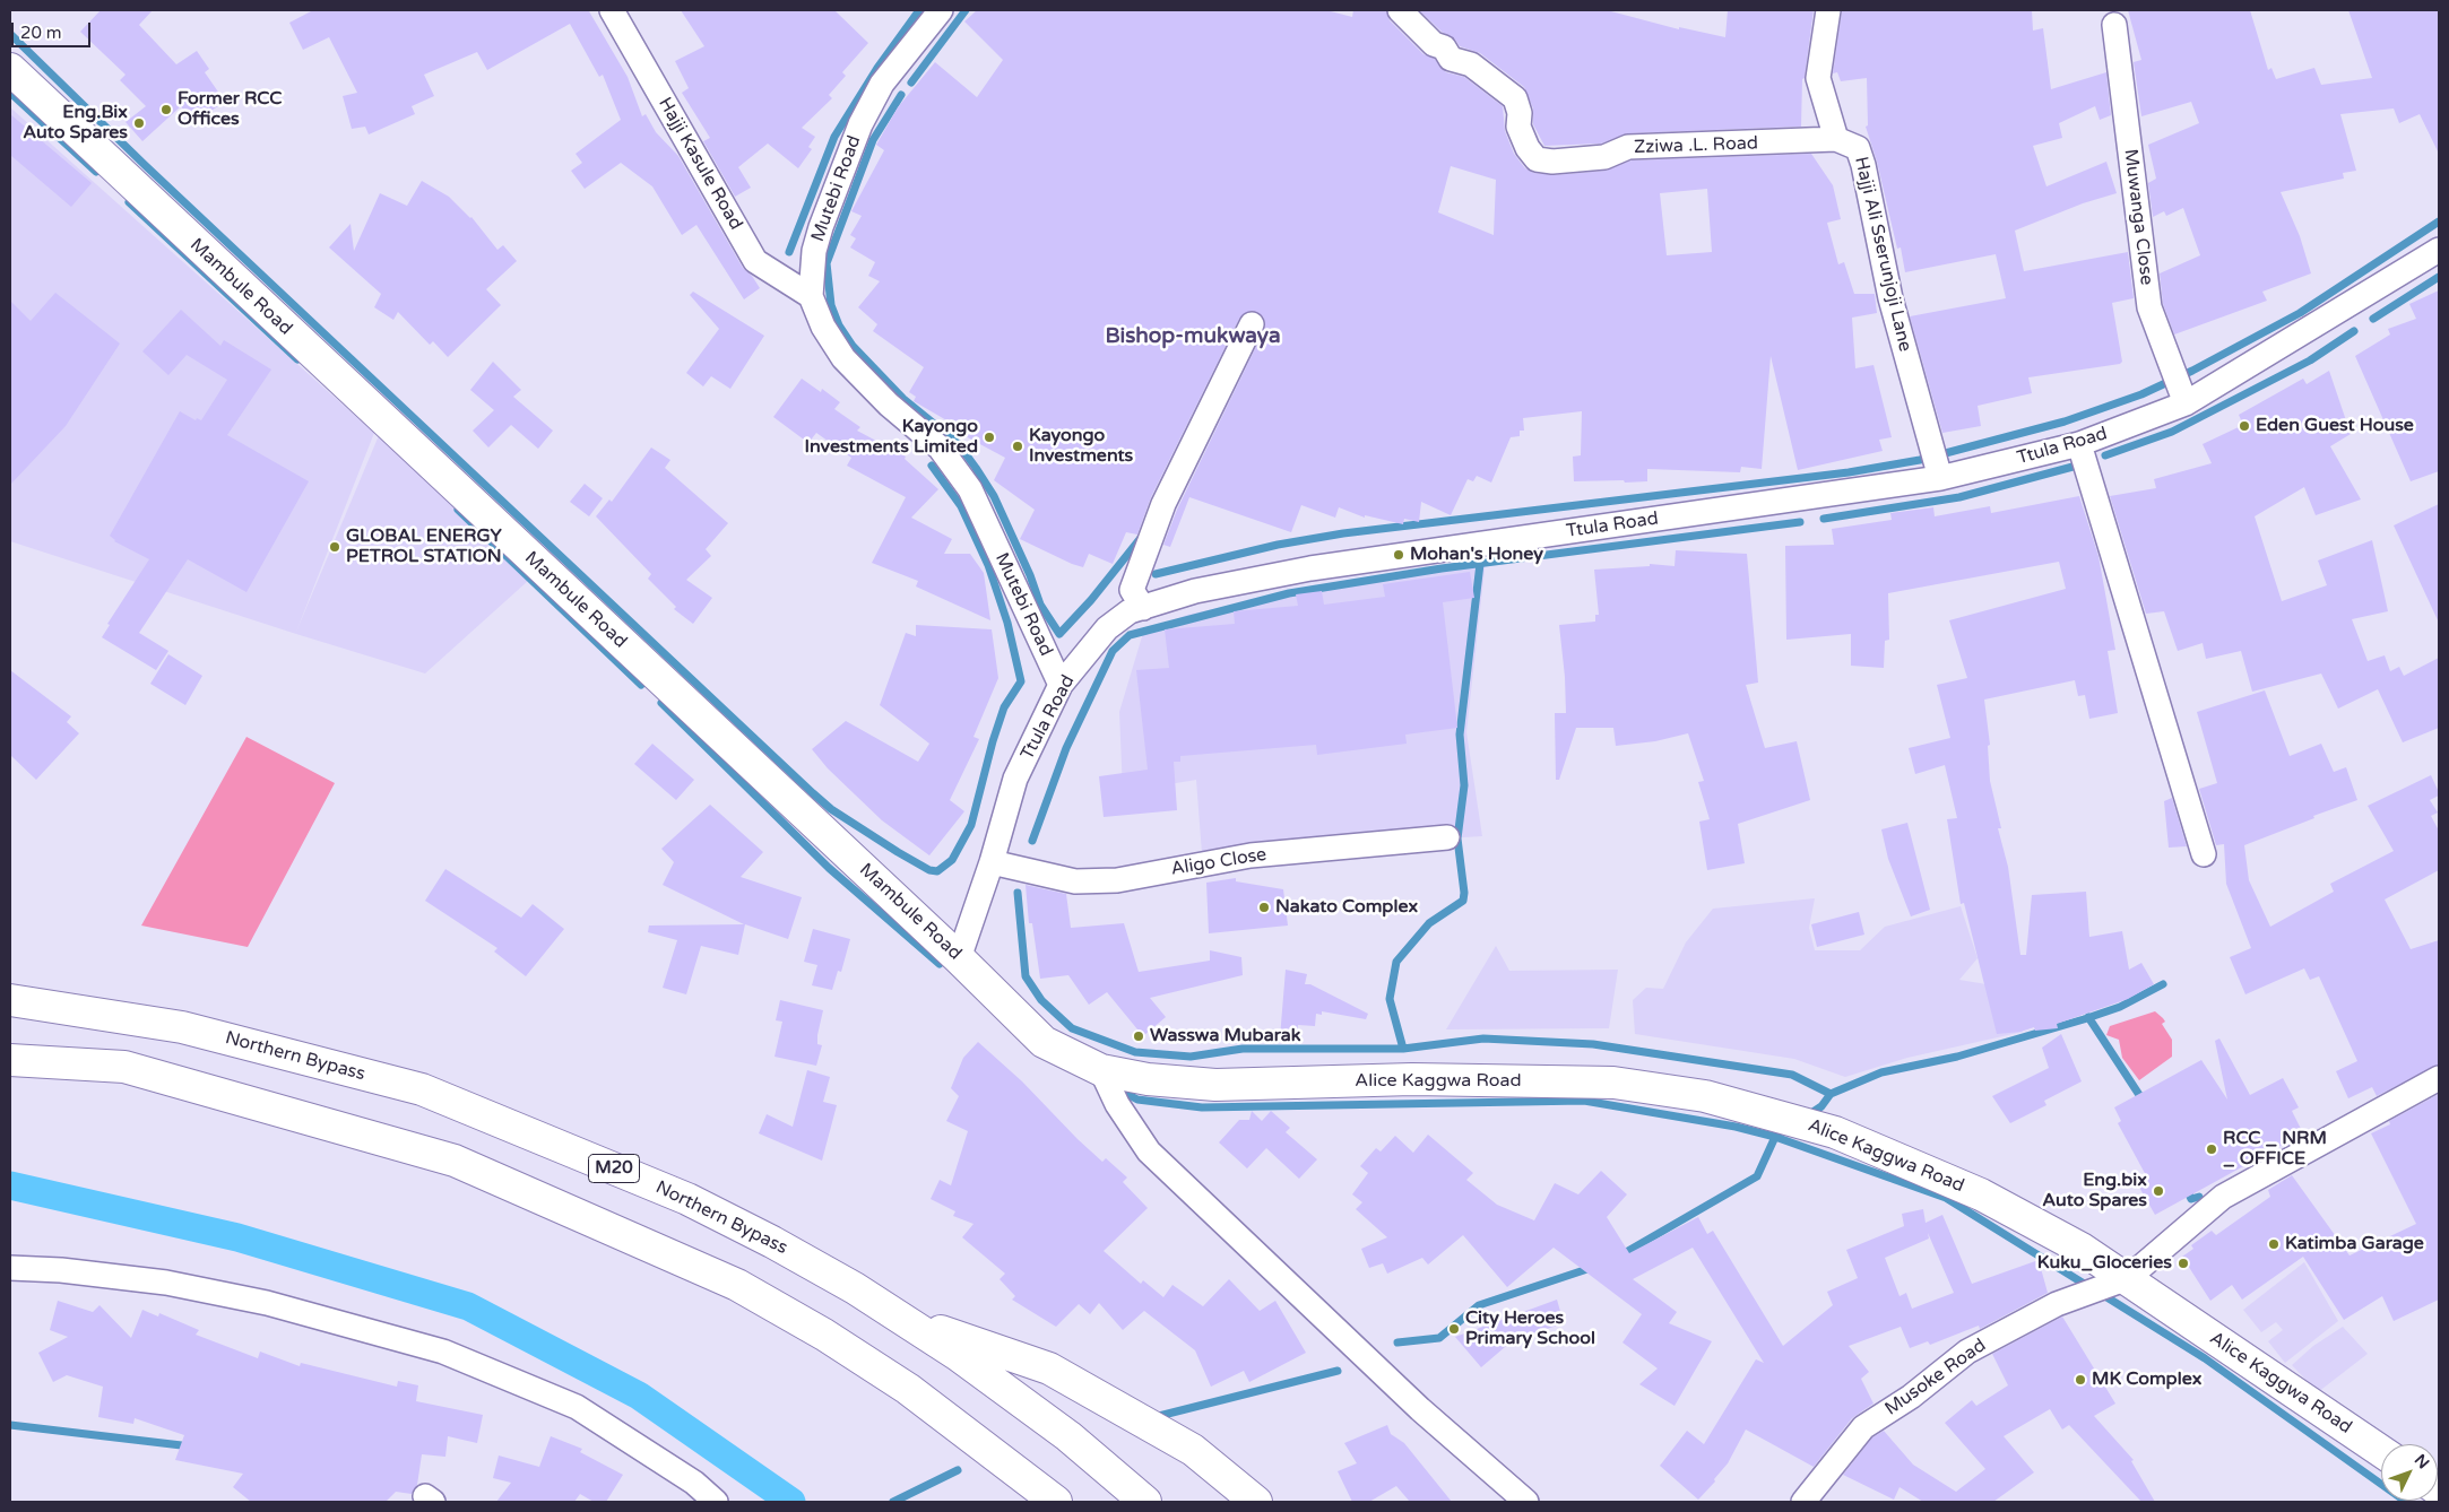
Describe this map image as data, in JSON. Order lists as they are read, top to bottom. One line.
{"streets":{"main road":["Mambule Road","Northern Bypass","Alice Kaggwa Road","M20"],"street":["Zziwa .L. Road","Hajji Kasule Road","Mutebi Road","Muwanga Close","Hajji Ali Sserunjoji Lane","Ttula Road","Aligo Close","Musoke Road"]},"crossings":[["Zziwa .L. Road","Hajji Ali Sserunjoji Lane"],["Hajji Kasule Road","Mutebi Road"],["Mutebi Road","Ttula Road"],["Muwanga Close","Ttula Road"],["Hajji Ali Sserunjoji Lane","Ttula Road"],["Mambule Road","Ttula Road"],["Mambule Road","Alice Kaggwa Road"],["Ttula Road","Aligo Close"],["Alice Kaggwa Road","Musoke Road"]],"districts":["Bishop-mukwaya"],"places":["Former RCC Offices","Eng.Bix Auto Spares","Eden Guest House","Kayongo Investments Limited","Kayongo Investments","GLOBAL ENERGY PETROL STATION","Mohan's Honey","Nakato Complex","Wasswa Mubarak","RCC _ NRM _ OFFICE","Eng.bix Auto Spares","Katimba Garage","Kuku_Gloceries","City Heroes Primary School","MK Complex"],"scale_bar":"20 m","north":"top right"}
